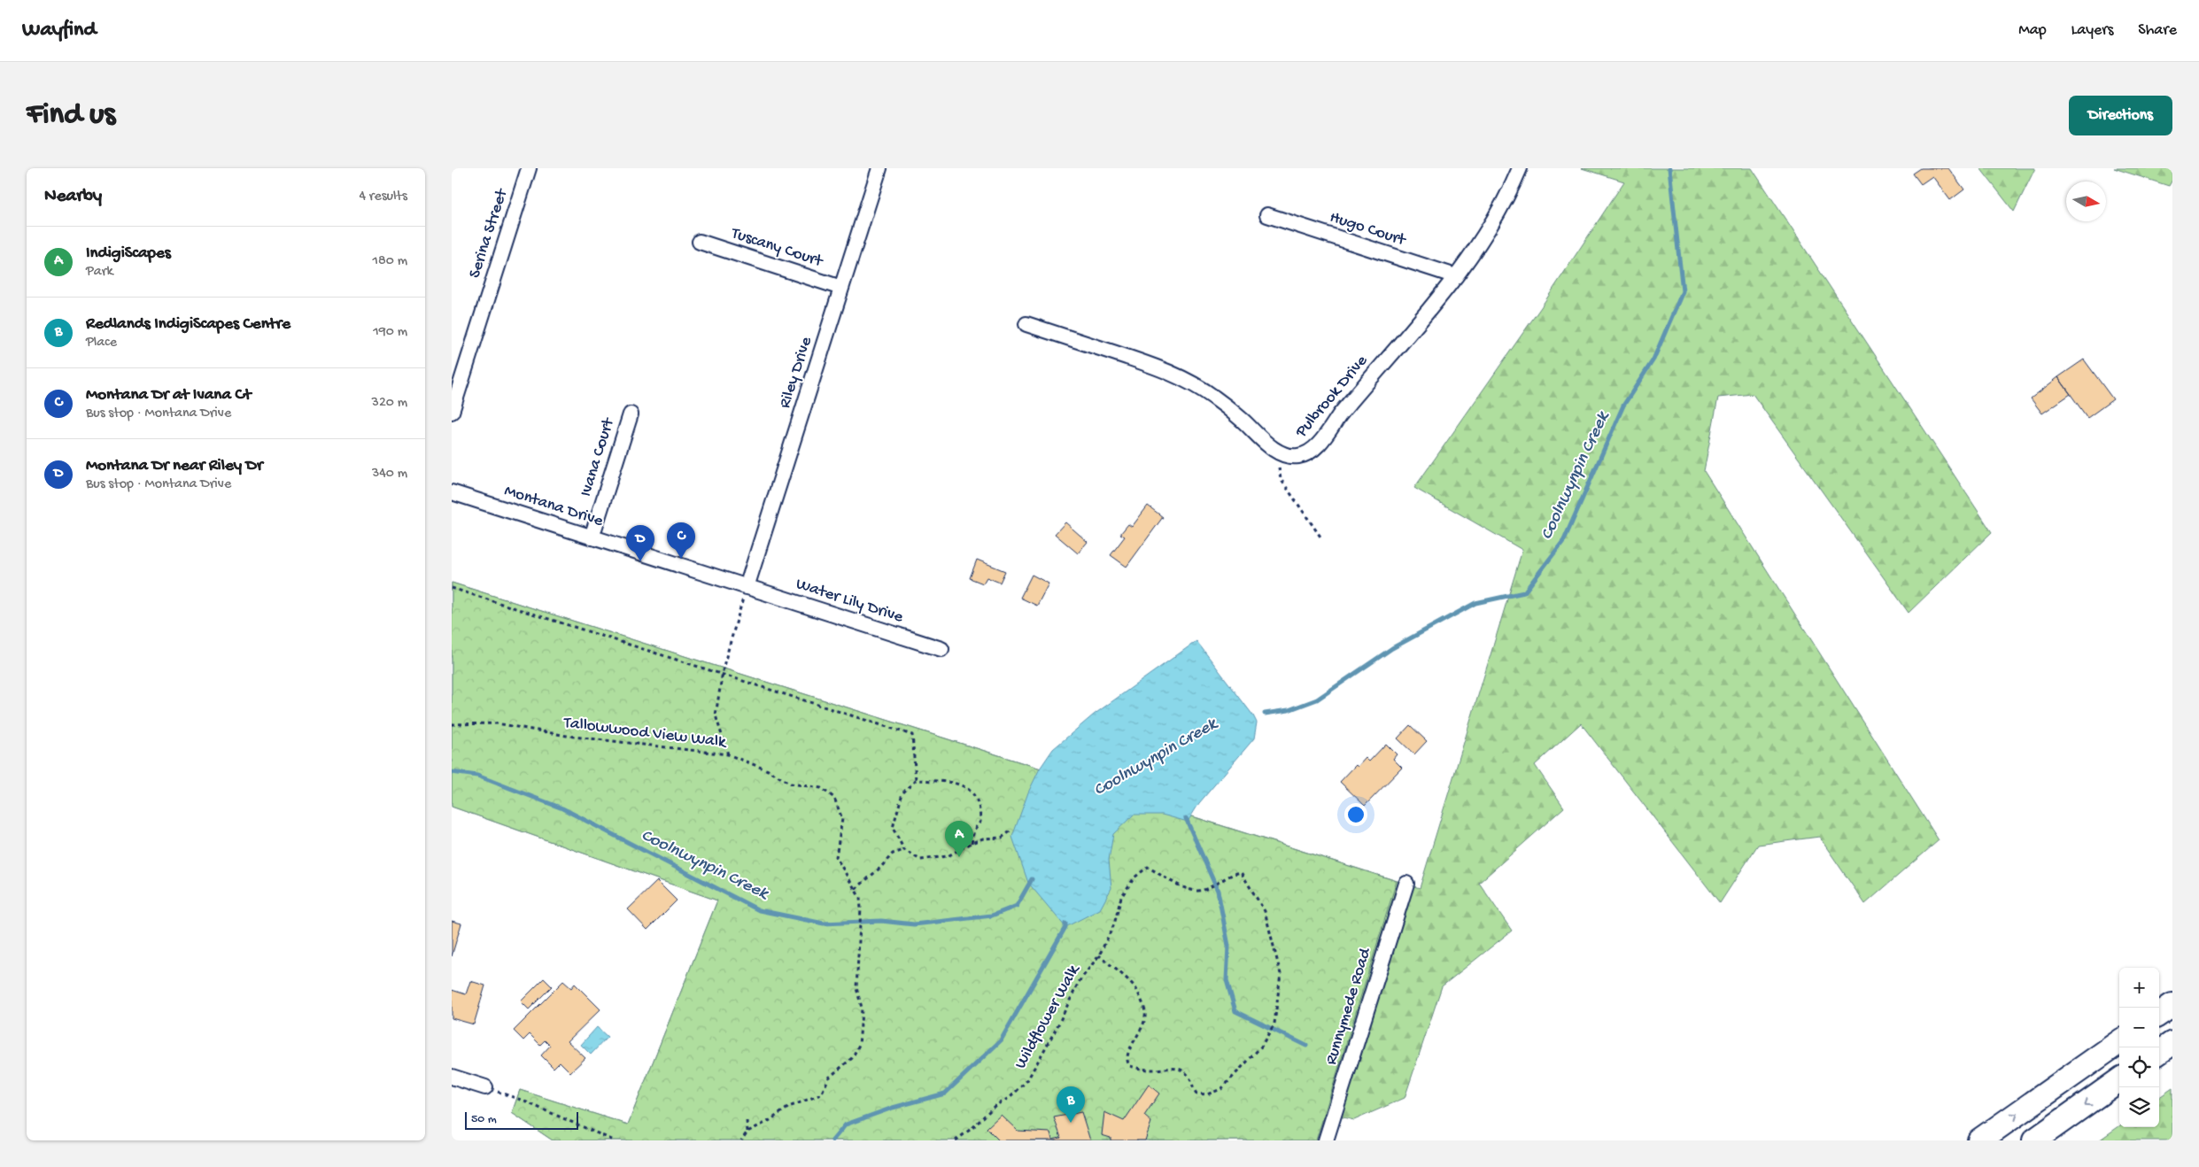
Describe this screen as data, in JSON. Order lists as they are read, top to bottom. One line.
{"streets":{"street":["Hugo Court","Serina Street","Tuscany Court","Riley Drive","Pulbrook Drive","Ivana Court","Montana Drive","Water Lily Drive","Runnymede Road"],"path":["Tallowwood View Walk","Wildflower Walk"]},"crossings":[["Hugo Court","Pulbrook Drive"],["Tuscany Court","Riley Drive"],["Riley Drive","Montana Drive"],["Riley Drive","Water Lily Drive"],["Ivana Court","Montana Drive"],["Montana Drive","Water Lily Drive"]],"water":["Coolnwynpin Creek"],"scale_bar":"50 m","north":"right","page":{"header":"Wayfind","nav":["Map","Layers","Share"],"buttons":"Directions","title":"Find us","heading":["Nearby","4 results"],"list":[{"mark":"A","name":"IndigiScapes","note":"Park","value":"180 m"},{"mark":"B","name":"Redlands IndigiScapes Centre","note":"Place","value":"190 m"},{"mark":"C","name":"Montana Dr at Ivana Ct","note":"Bus stop · Montana Drive","value":"320 m"},{"mark":"D","name":"Montana Dr near Riley Dr","note":"Bus stop · Montana Drive","value":"340 m"}],"pins":["C","D","A","B"],"map_buttons":["+","−"],"scale":"50 m"}}
